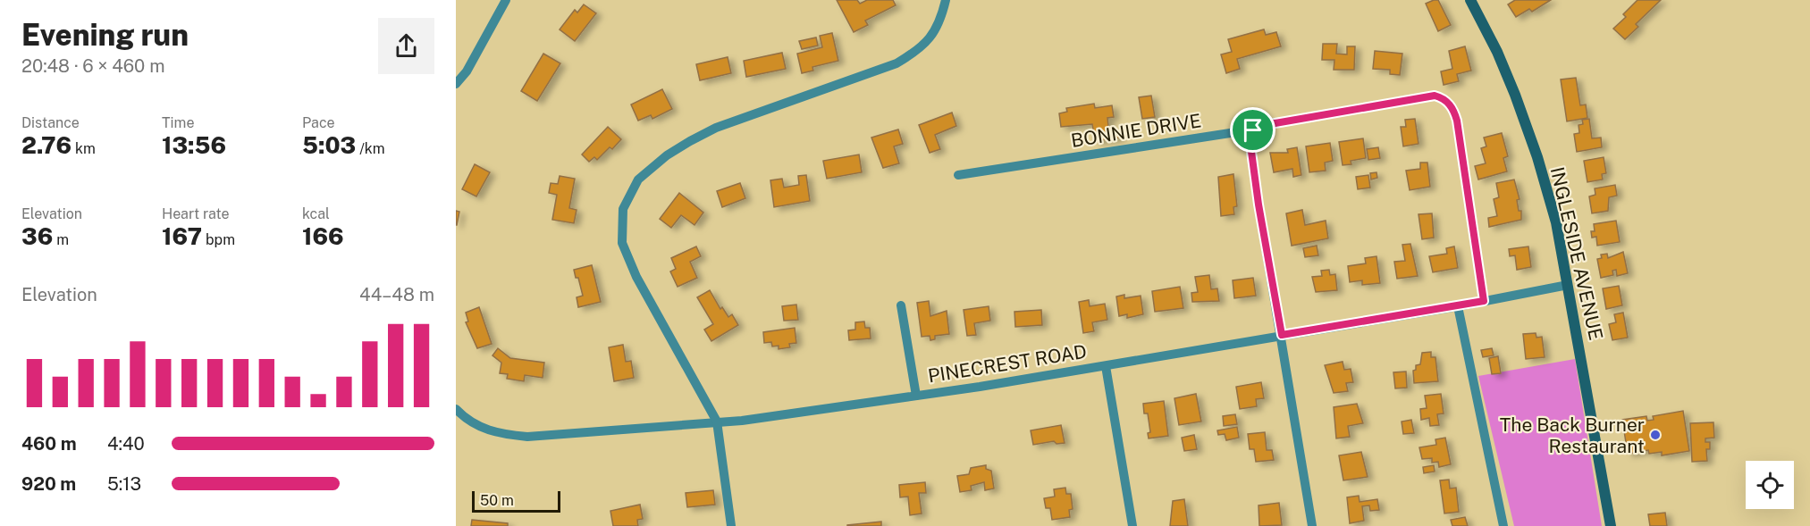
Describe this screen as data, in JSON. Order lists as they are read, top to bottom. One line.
{"streets":{"street":["BONNIE DRIVE","INGLESIDE AVENUE","PINECREST ROAD"]},"crossings":[["BONNIE DRIVE","PINECREST ROAD"],["INGLESIDE AVENUE","PINECREST ROAD"]],"places":["The Back Burner Restaurant"],"scale_bar":"50 m","page":{"heading":["Evening run","20:48 · 6 × 460 m"],"stats":[["Distance","2.76 km"],["Time","13:56"],["Pace","5:03 /km"],["Elevation","36 m"],["Heart rate","167 bpm"],["kcal","166"]],"chart":["Elevation","44–48 m"],"list":[{"name":"460 m","note":"4:40"},{"name":"920 m","note":"5:13"}],"scale":"50 m"}}
